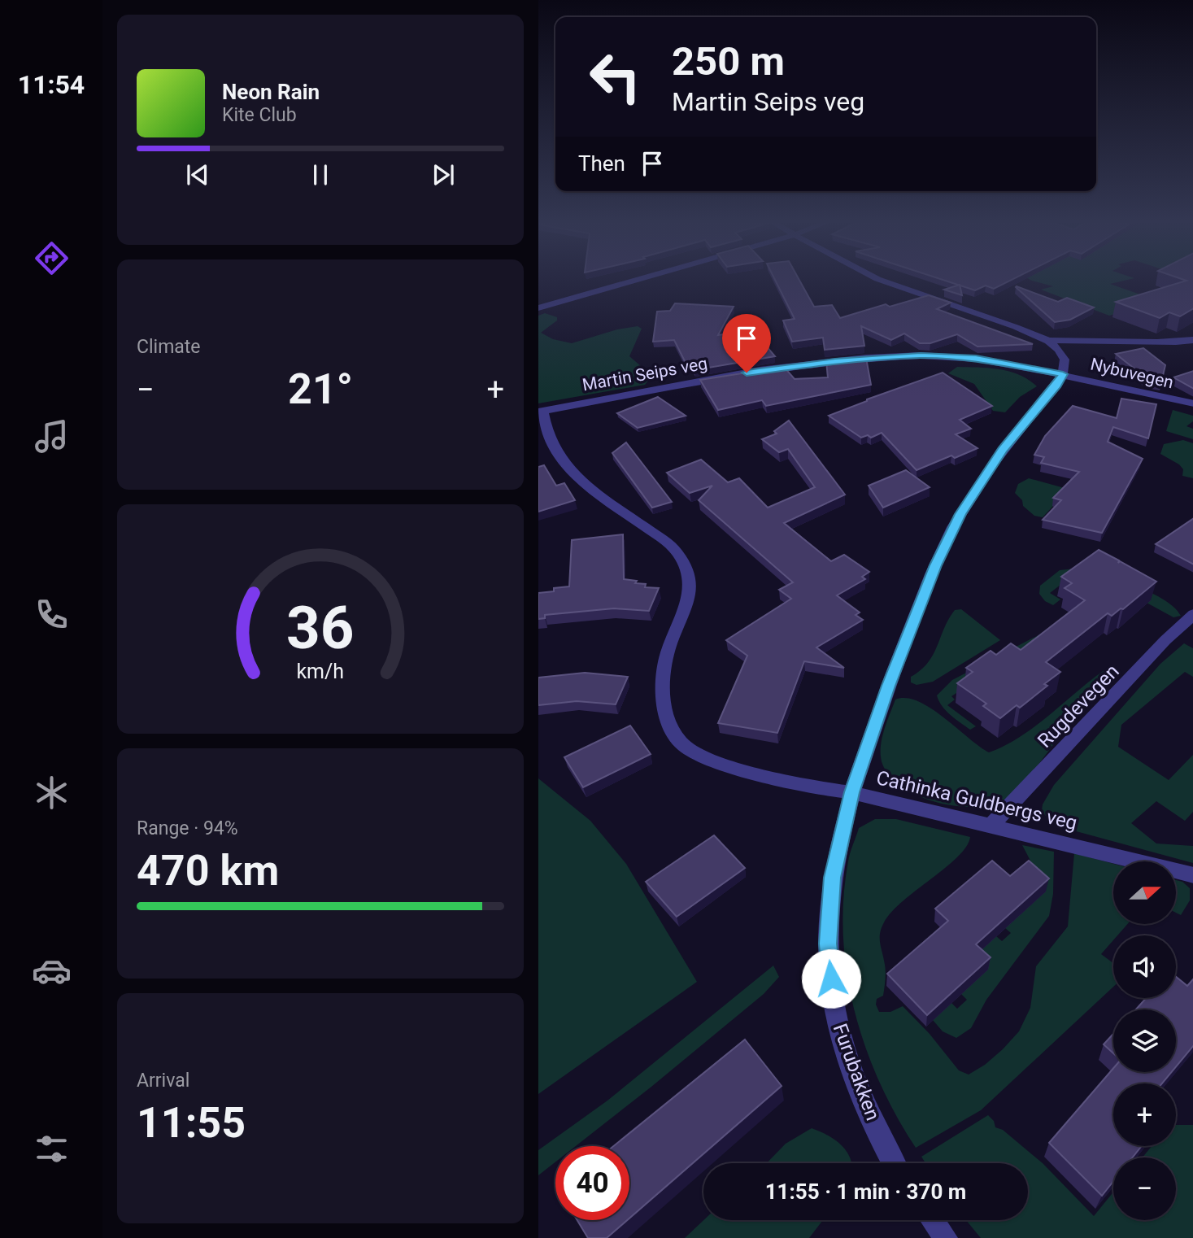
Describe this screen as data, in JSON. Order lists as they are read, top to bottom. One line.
{"streets":{"street":["Nybuvegen","Martin Seips veg","Rugdevegen","Cathinka Guldbergs veg","Furubakken"]},"crossings":[["Nybuvegen","Martin Seips veg"],["Nybuvegen","Furubakken"],["Martin Seips veg","Cathinka Guldbergs veg"],["Martin Seips veg","Furubakken"],["Rugdevegen","Cathinka Guldbergs veg"],["Cathinka Guldbergs veg","Furubakken"]],"north":"right","page":{"tabs":"11:54","turn":["250 m","Martin Seips veg"],"song":["Neon Rain","Kite Club"],"then":"Then","tile":["Climate",["Range · 94%","470 km"],["Arrival","11:55"]],"heat":["−","21°","+"],"map_buttons":["+","−"],"limit":"40","trip":"11:55 · 1 min · 370 m","gauge":["36","km/h"]}}
